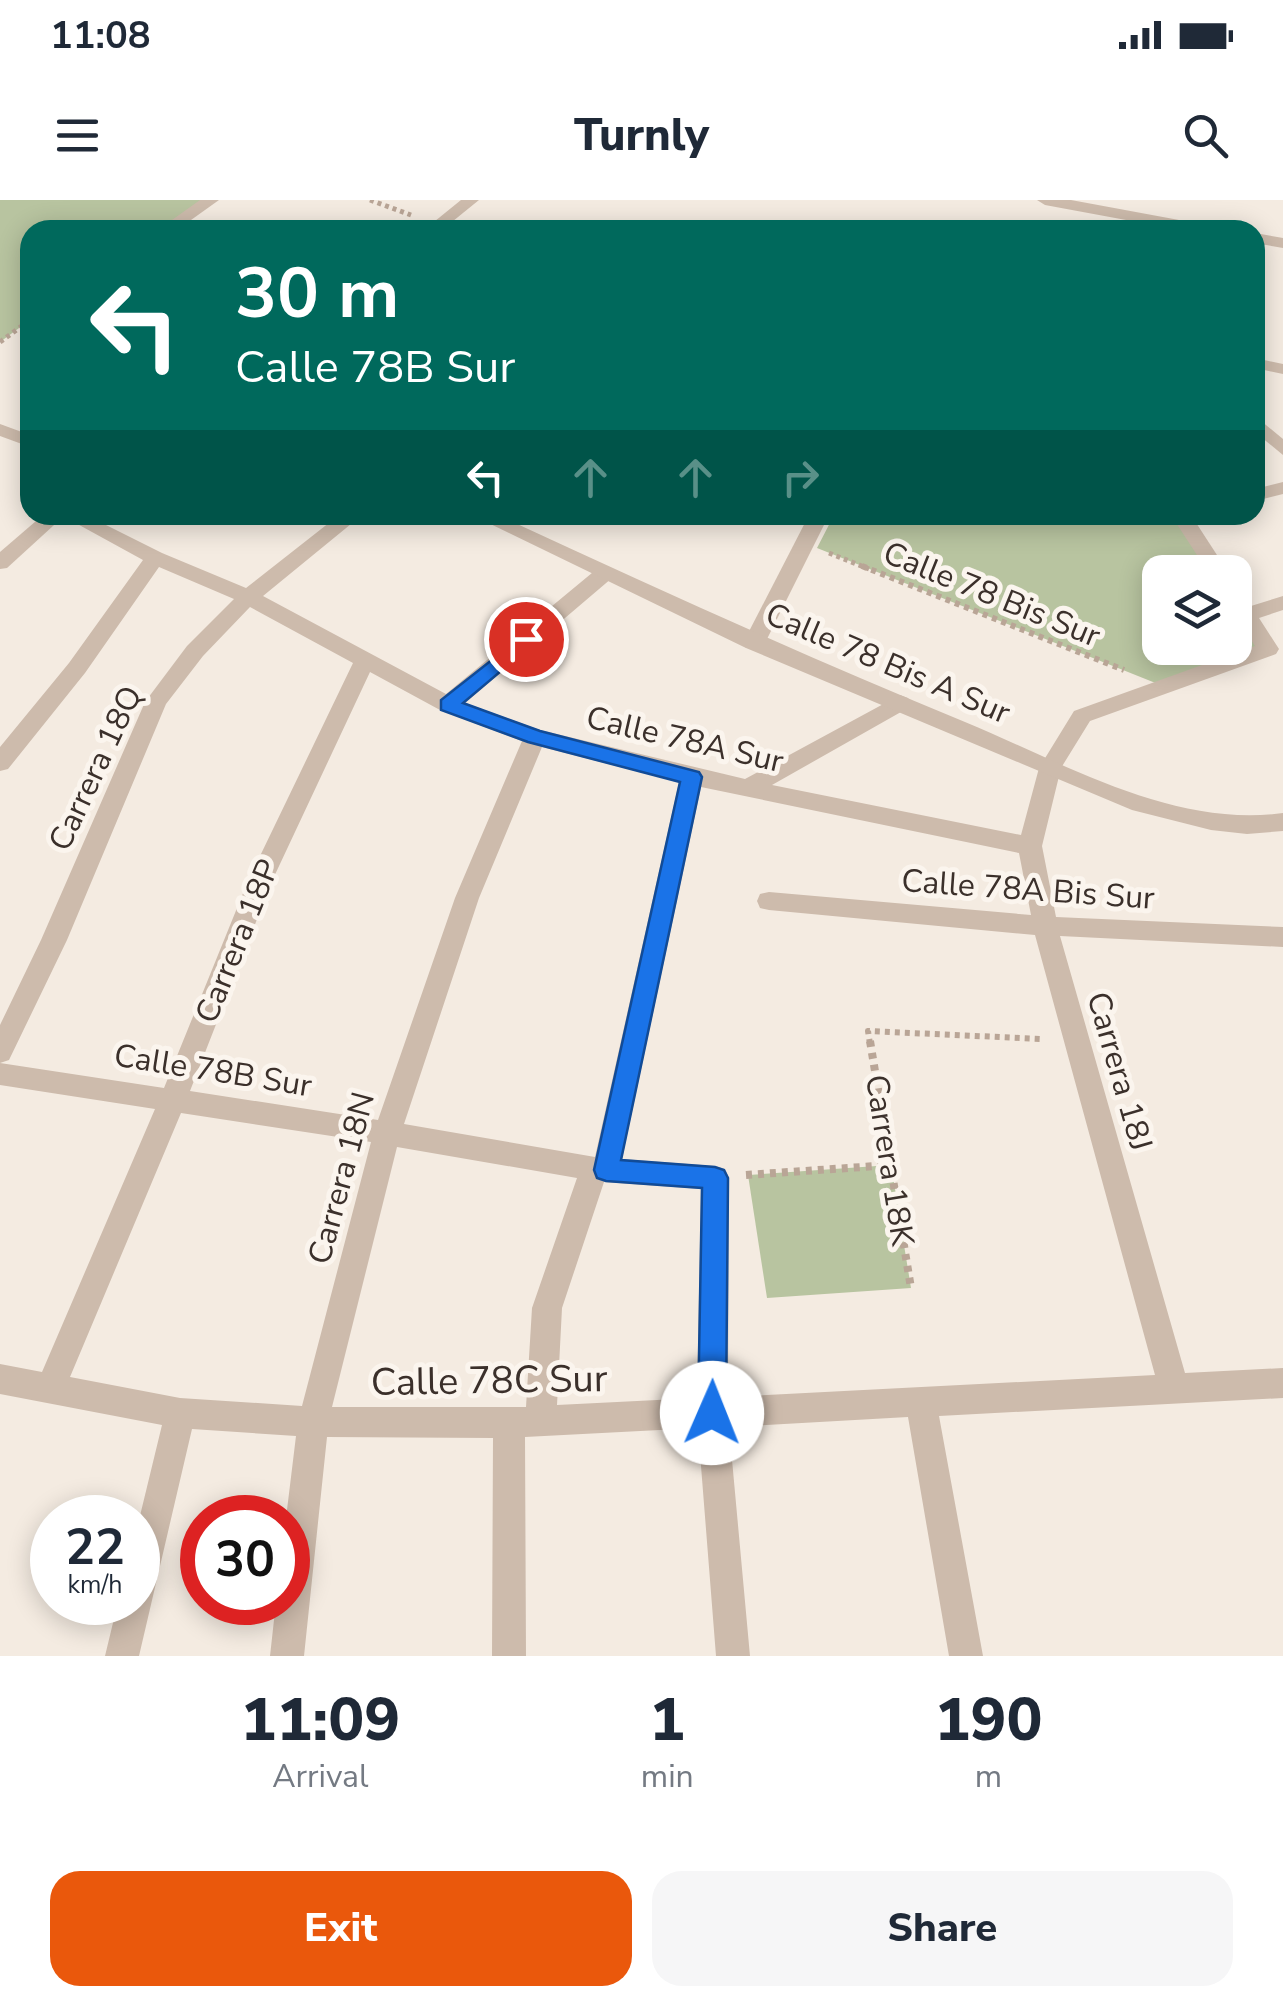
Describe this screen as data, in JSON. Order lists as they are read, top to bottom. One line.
{"streets":{"street":["Calle 78 Bis A Sur","Calle 78A Sur","Carrera 18Q","Calle 78A Bis Sur","Carrera 18P","Calle 78B Sur","Carrera 18J","Carrera 18N","Calle 78C Sur"],"path":["Calle 78 Bis Sur","Carrera 18K"]},"crossings":[["Calle 78 Bis Sur","Carrera 18J"],["Calle 78 Bis A Sur","Carrera 18J"],["Calle 78A Sur","Carrera 18Q"],["Calle 78A Sur","Carrera 18P"],["Calle 78A Sur","Carrera 18J"],["Calle 78A Sur","Carrera 18N"],["Calle 78A Bis Sur","Carrera 18J"],["Carrera 18P","Calle 78B Sur"],["Carrera 18P","Calle 78C Sur"],["Calle 78B Sur","Carrera 18N"],["Carrera 18J","Carrera 18K"],["Carrera 18J","Calle 78C Sur"],["Carrera 18N","Calle 78C Sur"]],"page":{"status":"11:08","header":"Turnly","turn":["30 m","Calle 78B Sur"],"speed":"22 km/h","limit":"30","eta":["11:09","Arrival","1","min","190","m"],"buttons":["Exit","Share"]}}
